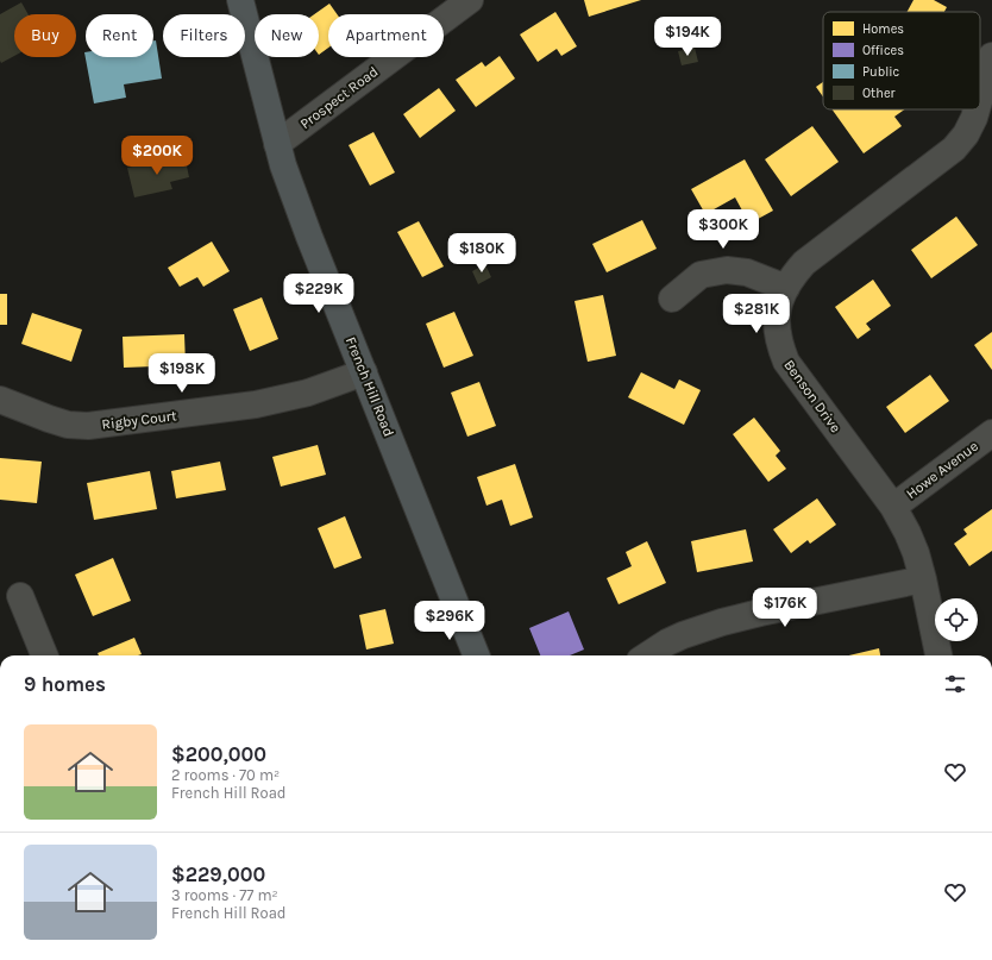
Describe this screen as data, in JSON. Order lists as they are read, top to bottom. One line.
{"streets":{"main road":["French Hill Road"],"street":["Prospect Road","Benson Drive","Rigby Court","Howe Avenue"]},"crossings":[["Prospect Road","French Hill Road"],["French Hill Road","Rigby Court"],["Benson Drive","Howe Avenue"]],"legend":["Homes","Offices","Public","Other"],"page":{"chip":["Buy","Rent","Filters","New","Apartment"],"price":["$194K","$200K","$300K","$180K","$229K","$281K","$198K","$176K","$296K"],"heading":"9 homes","list":[{"name":"$200,000","note":"2 rooms · 70 m² · French Hill Road"},{"name":"$229,000","note":"3 rooms · 77 m² · French Hill Road"}]}}
